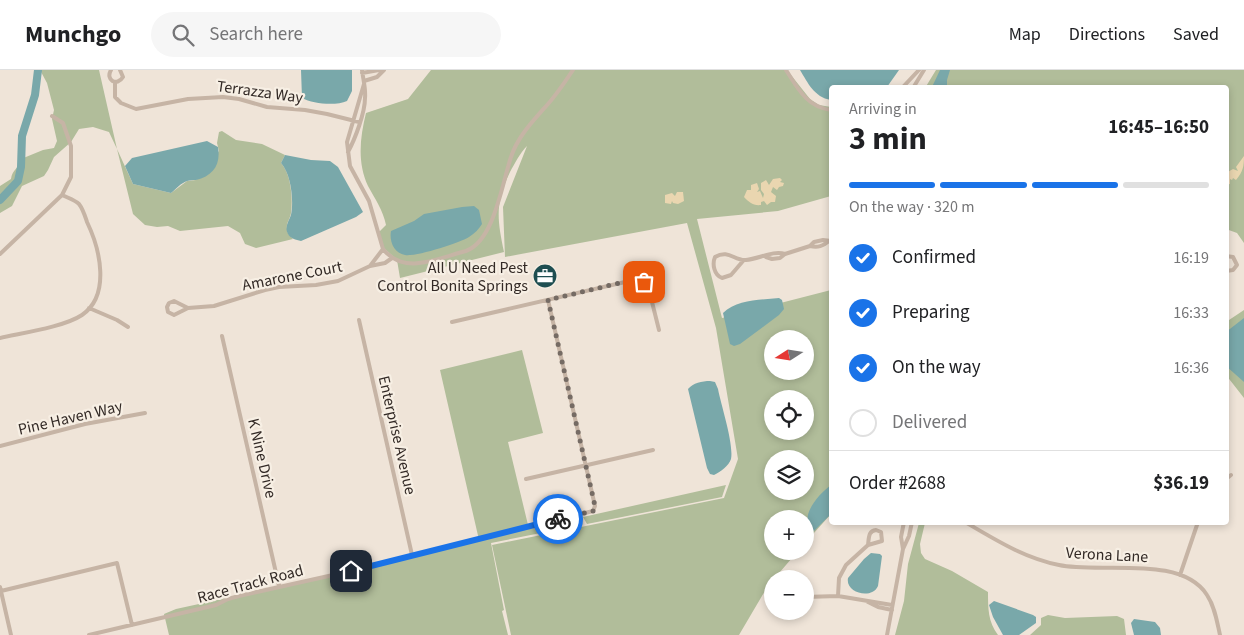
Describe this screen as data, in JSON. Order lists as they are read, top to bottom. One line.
{"streets":{"street":["Terrazza Way","Amarone Court","Pine Haven Way","Enterprise Avenue","K Nine Drive","Verona Lane","Race Track Road"]},"crossings":[["Enterprise Avenue","Race Track Road"],["K Nine Drive","Race Track Road"]],"places":{"office":["All U Need Pest Control Bonita Springs"]},"north":"left","page":{"header":"Munchgo","search":"Search here","nav":["Map","Directions","Saved"],"heading":["3 min","Arriving in","16:45–16:50"],"panel":["Order #2688","$36.19"],"bar":"On the way · 320 m","list":[["Confirmed","16:19"],["Preparing","16:33"],["On the way","16:36"],"Delivered"],"map_buttons":["+","−"]}}
